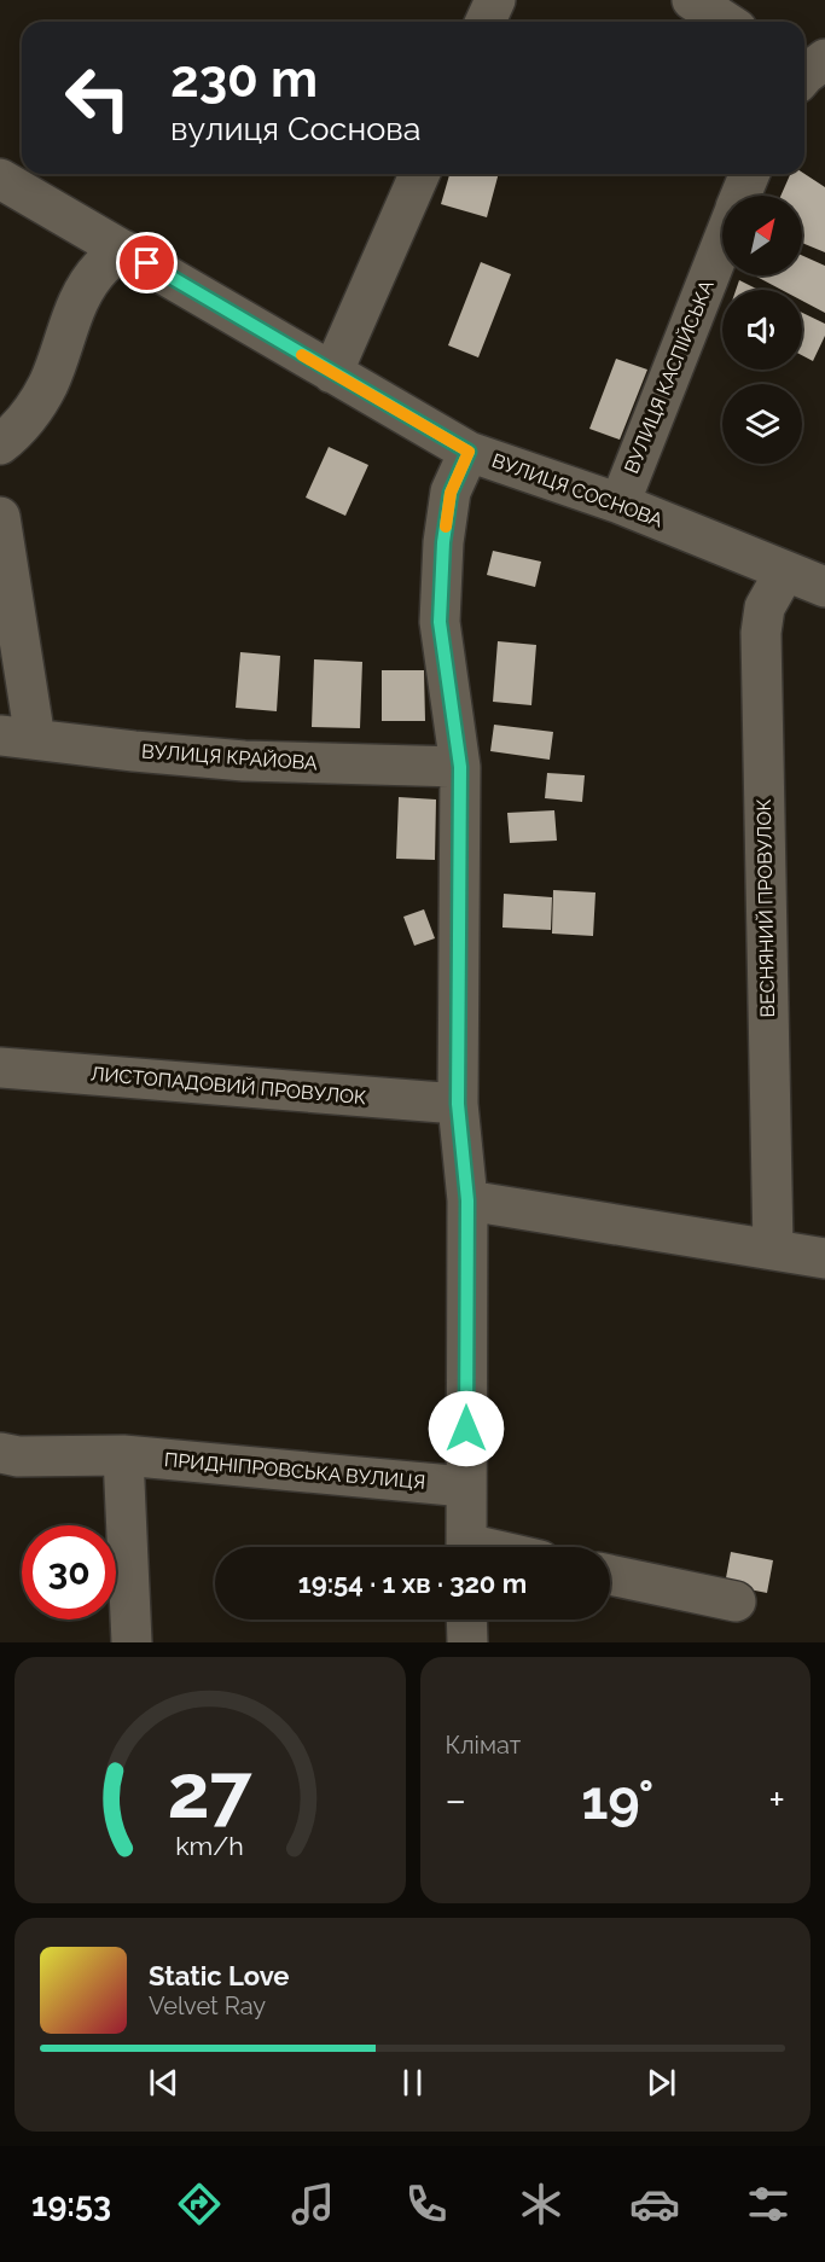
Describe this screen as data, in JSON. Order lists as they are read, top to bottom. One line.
{"streets":{"street":["ВУЛИЦЯ КАСПІЙСЬКА","ВУЛИЦЯ СОСНОВА","ВУЛИЦЯ КРАЙОВА","ВЕСНЯНИЙ ПРОВУЛОК","ЛИСТОПАДОВИЙ ПРОВУЛОК","ПРИДНІПРОВСЬКА ВУЛИЦЯ"]},"crossings":[["ВУЛИЦЯ КАСПІЙСЬКА","ВУЛИЦЯ СОСНОВА"],["ВУЛИЦЯ СОСНОВА","ВЕСНЯНИЙ ПРОВУЛОК"]],"north":"top right","page":{"turn":["230 m","вулиця Соснова"],"limit":"30","trip":"19:54 · 1 хв · 320 m","tile":"Клімат","heat":["−","19°","+"],"song":["Static Love","Velvet Ray"],"tabs":"19:53","gauge":["27","km/h"]}}
